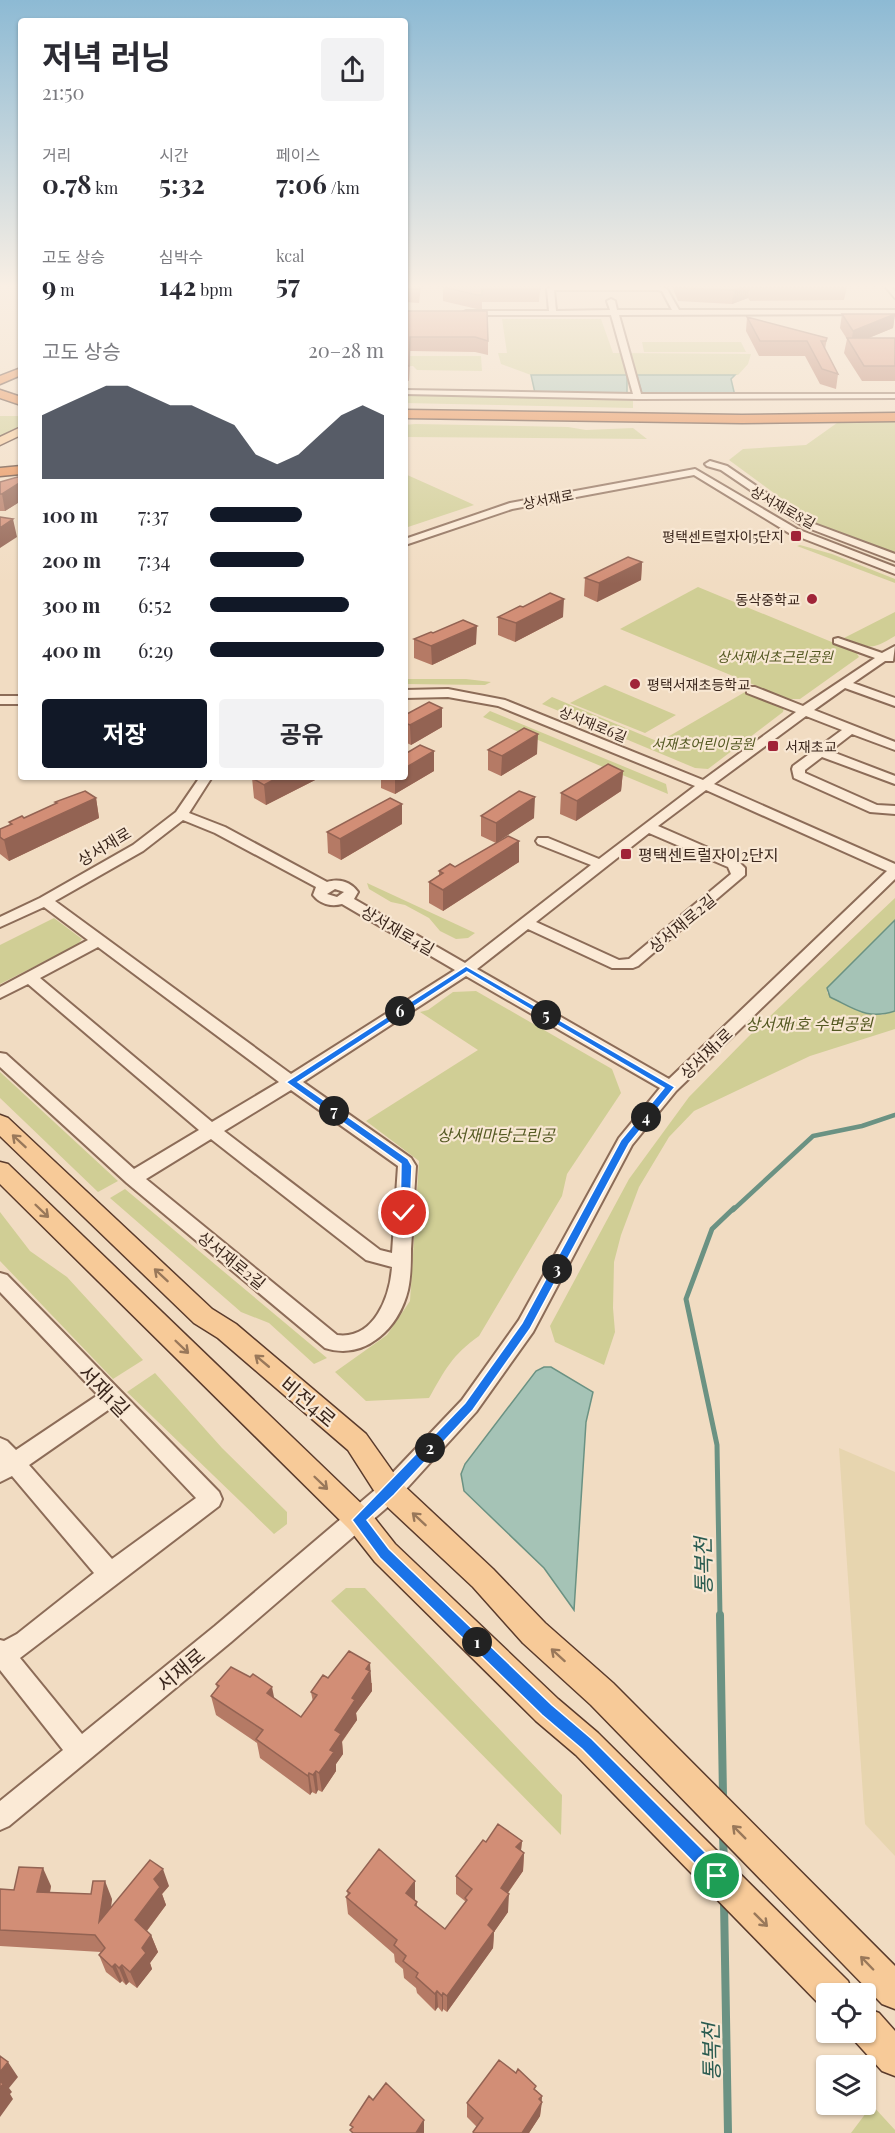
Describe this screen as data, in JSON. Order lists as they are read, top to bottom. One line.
{"streets":{"main road":["비전4로"],"street":["상서재로","상서재로8길","상서재로6길","상서재로2길","상서재로4길","상서재1로","서재1길","서재로"]},"crossings":[["상서재로","상서재로8길"],["상서재로","상서재로4길"],["상서재로6길","상서재1로"],["상서재로4길","상서재1로"],["상서재1로","비전4로"],["상서재1로","서재로"]],"water":["통복천"],"parks":["상서재서초근린공원","서재초어린이공원","상서재1호 수변공원","상서재마당근린공"],"places":{"transit":["평택센트럴자이5단지","서재초교","평택센트럴자이2단지"],"other":["동삭중학교","평택서재초등학교"]},"page":{"heading":["저녁 러닝","21:50"],"stats":[["거리","0.78 km"],["시간","5:32"],["페이스","7:06 /km"],["고도 상승","9 m"],["심박수","142 bpm"],["kcal","57"]],"chart":["고도 상승","20–28 m"],"list":[{"name":"100 m","note":"7:37"},{"name":"200 m","note":"7:34"},{"name":"300 m","note":"6:52"},{"name":"400 m","note":"6:29"}],"buttons":["저장","공유"],"pins":["6","5","7","4","3","2","1"]}}
